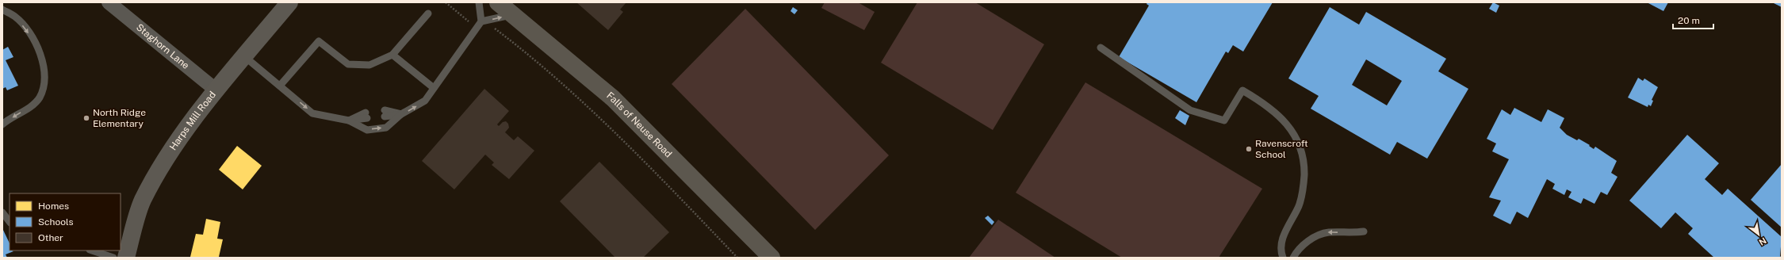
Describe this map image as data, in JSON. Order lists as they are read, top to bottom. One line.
{"streets":{"main road":["Falls of Neuse Road"],"street":["Staghorn Lane","Harps Mill Road"]},"crossings":[["Staghorn Lane","Harps Mill Road"]],"places":["North Ridge Elementary","Ravenscroft School"],"legend":["Homes","Schools","Other"],"scale_bar":"20 m","north":"bottom right"}
